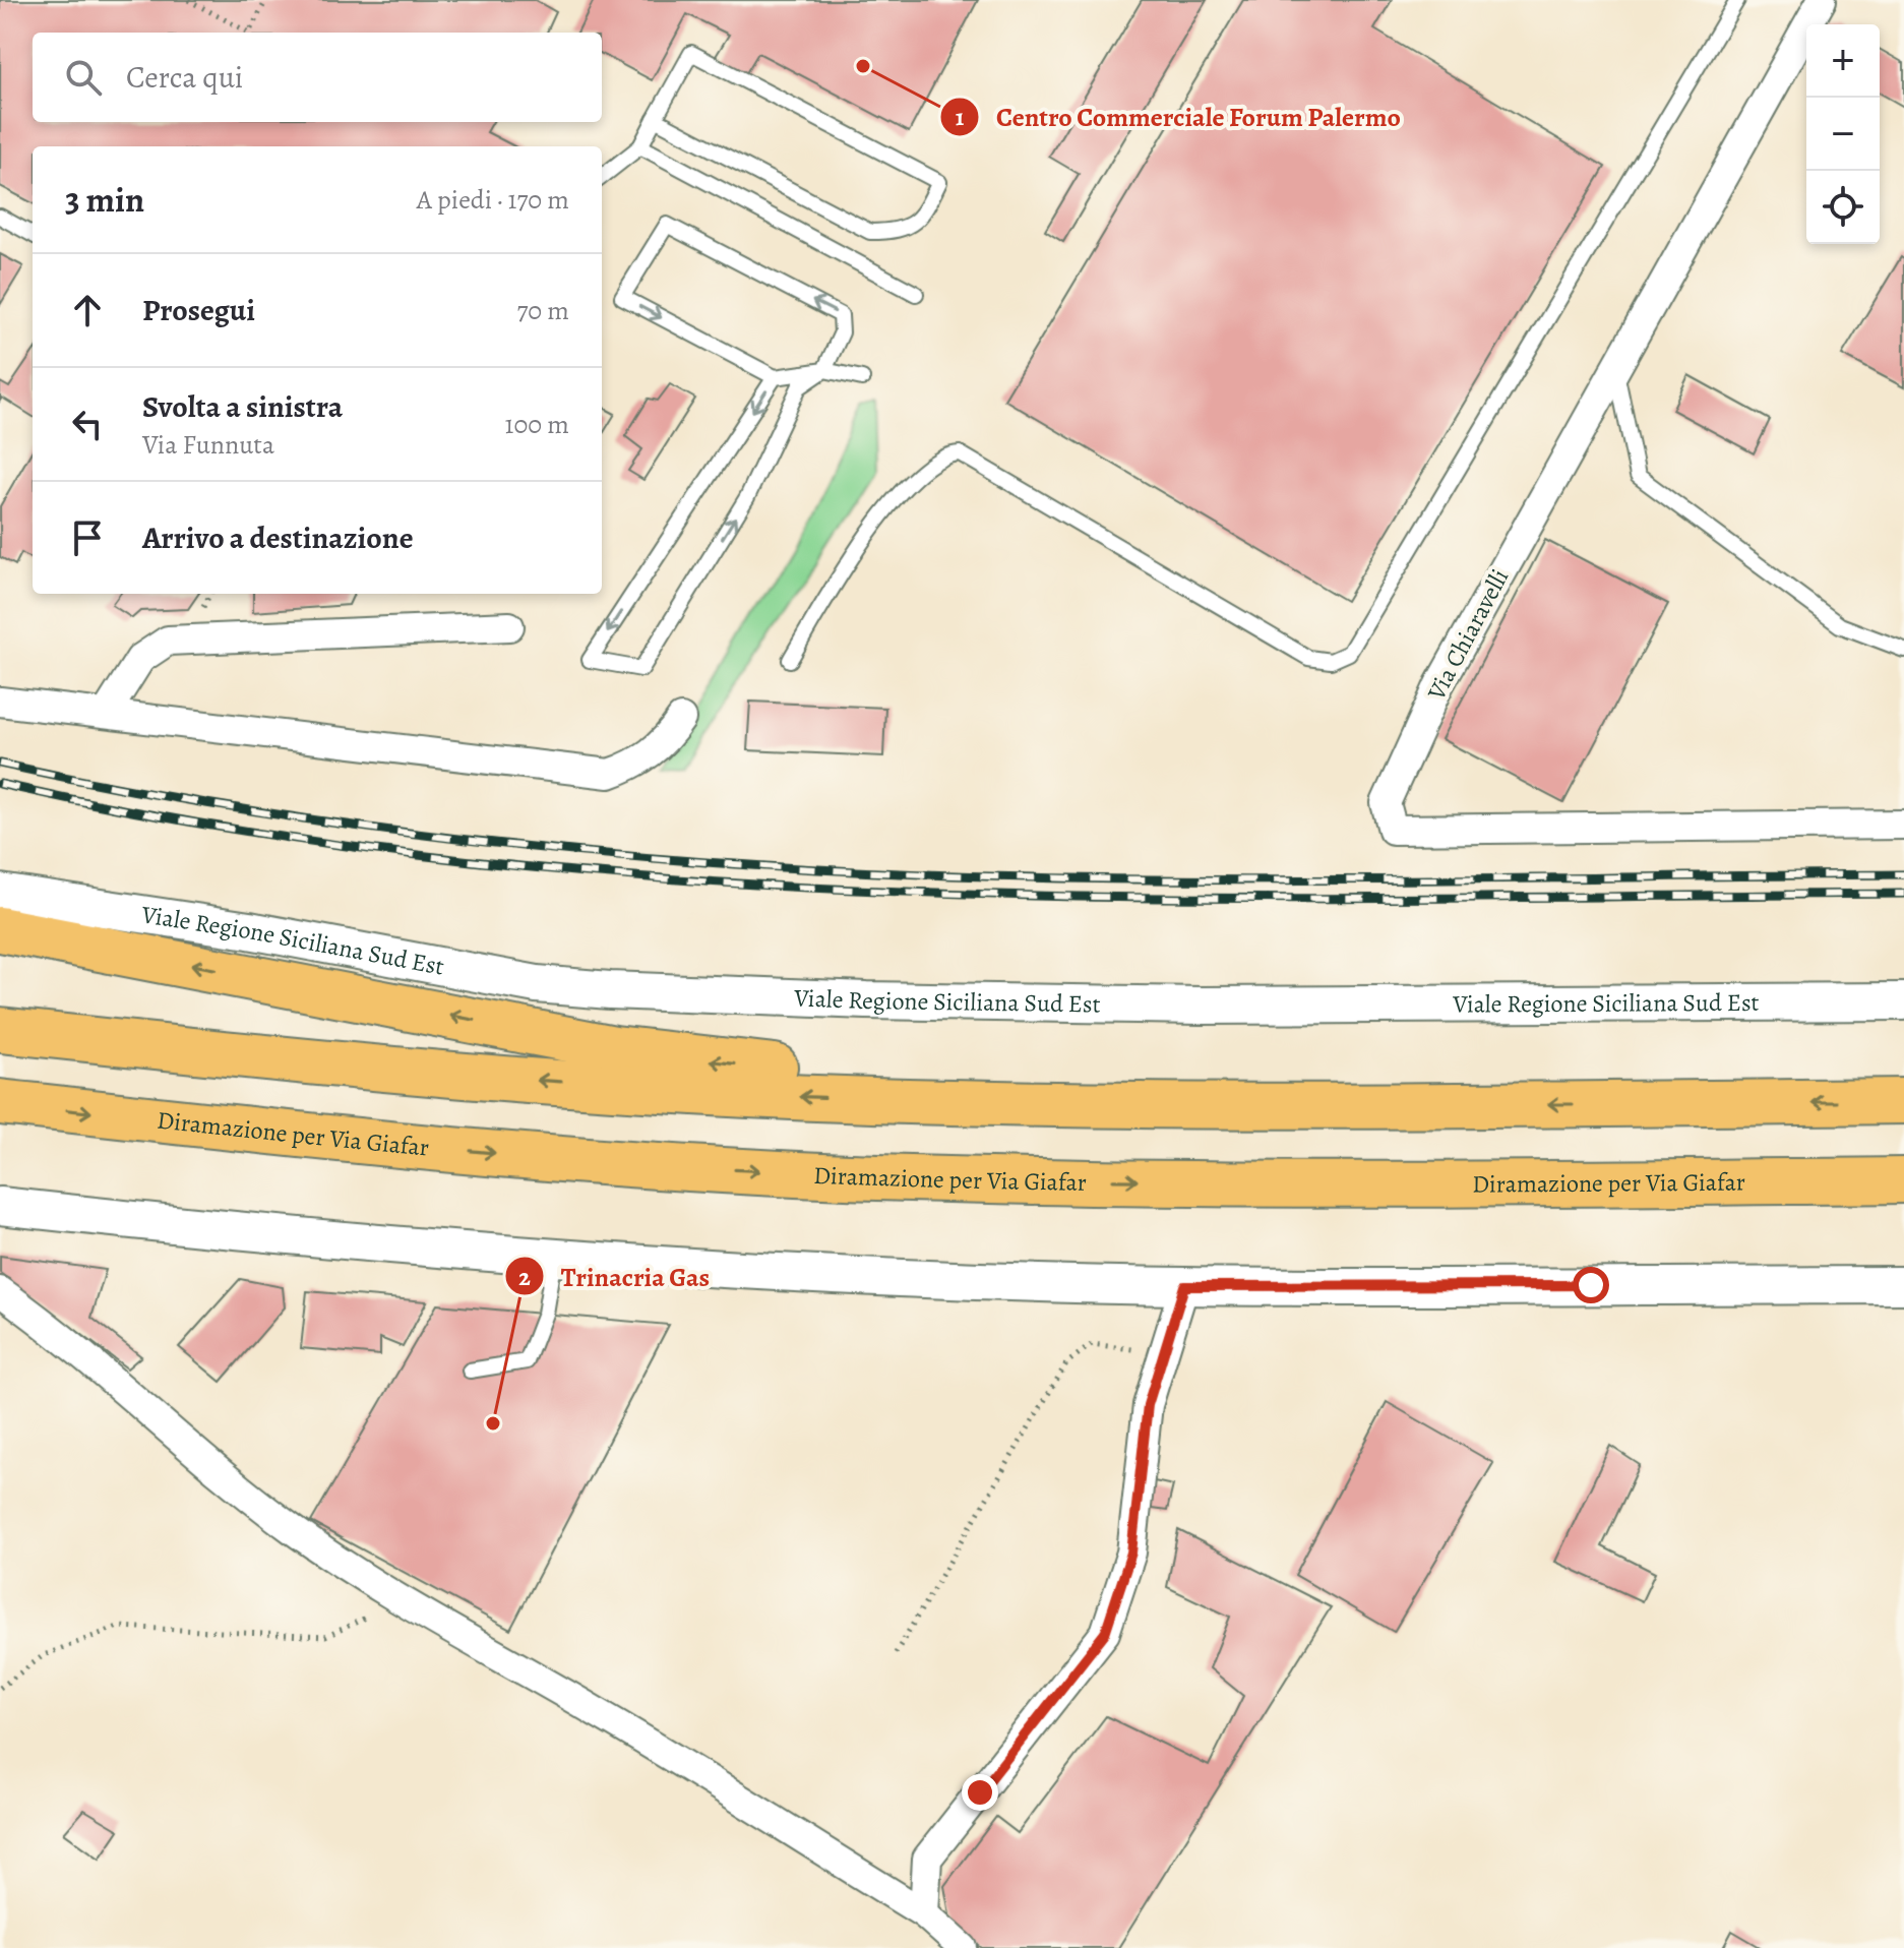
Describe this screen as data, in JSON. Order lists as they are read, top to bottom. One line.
{"streets":{"highway":["Diramazione per Via Giafar"],"street":["Via Chiaravelli","Viale Regione Siciliana Sud Est"]},"places":["Centro Commerciale Forum Palermo","Trinacria Gas"],"page":{"map_buttons":["+","−"],"search":"Cerca qui","heading":["3 min","A piedi · 170 m"],"list":[["Prosegui","70 m"],["Svolta a sinistra","Via Funnuta","100 m"],"Arrivo a destinazione"]}}
